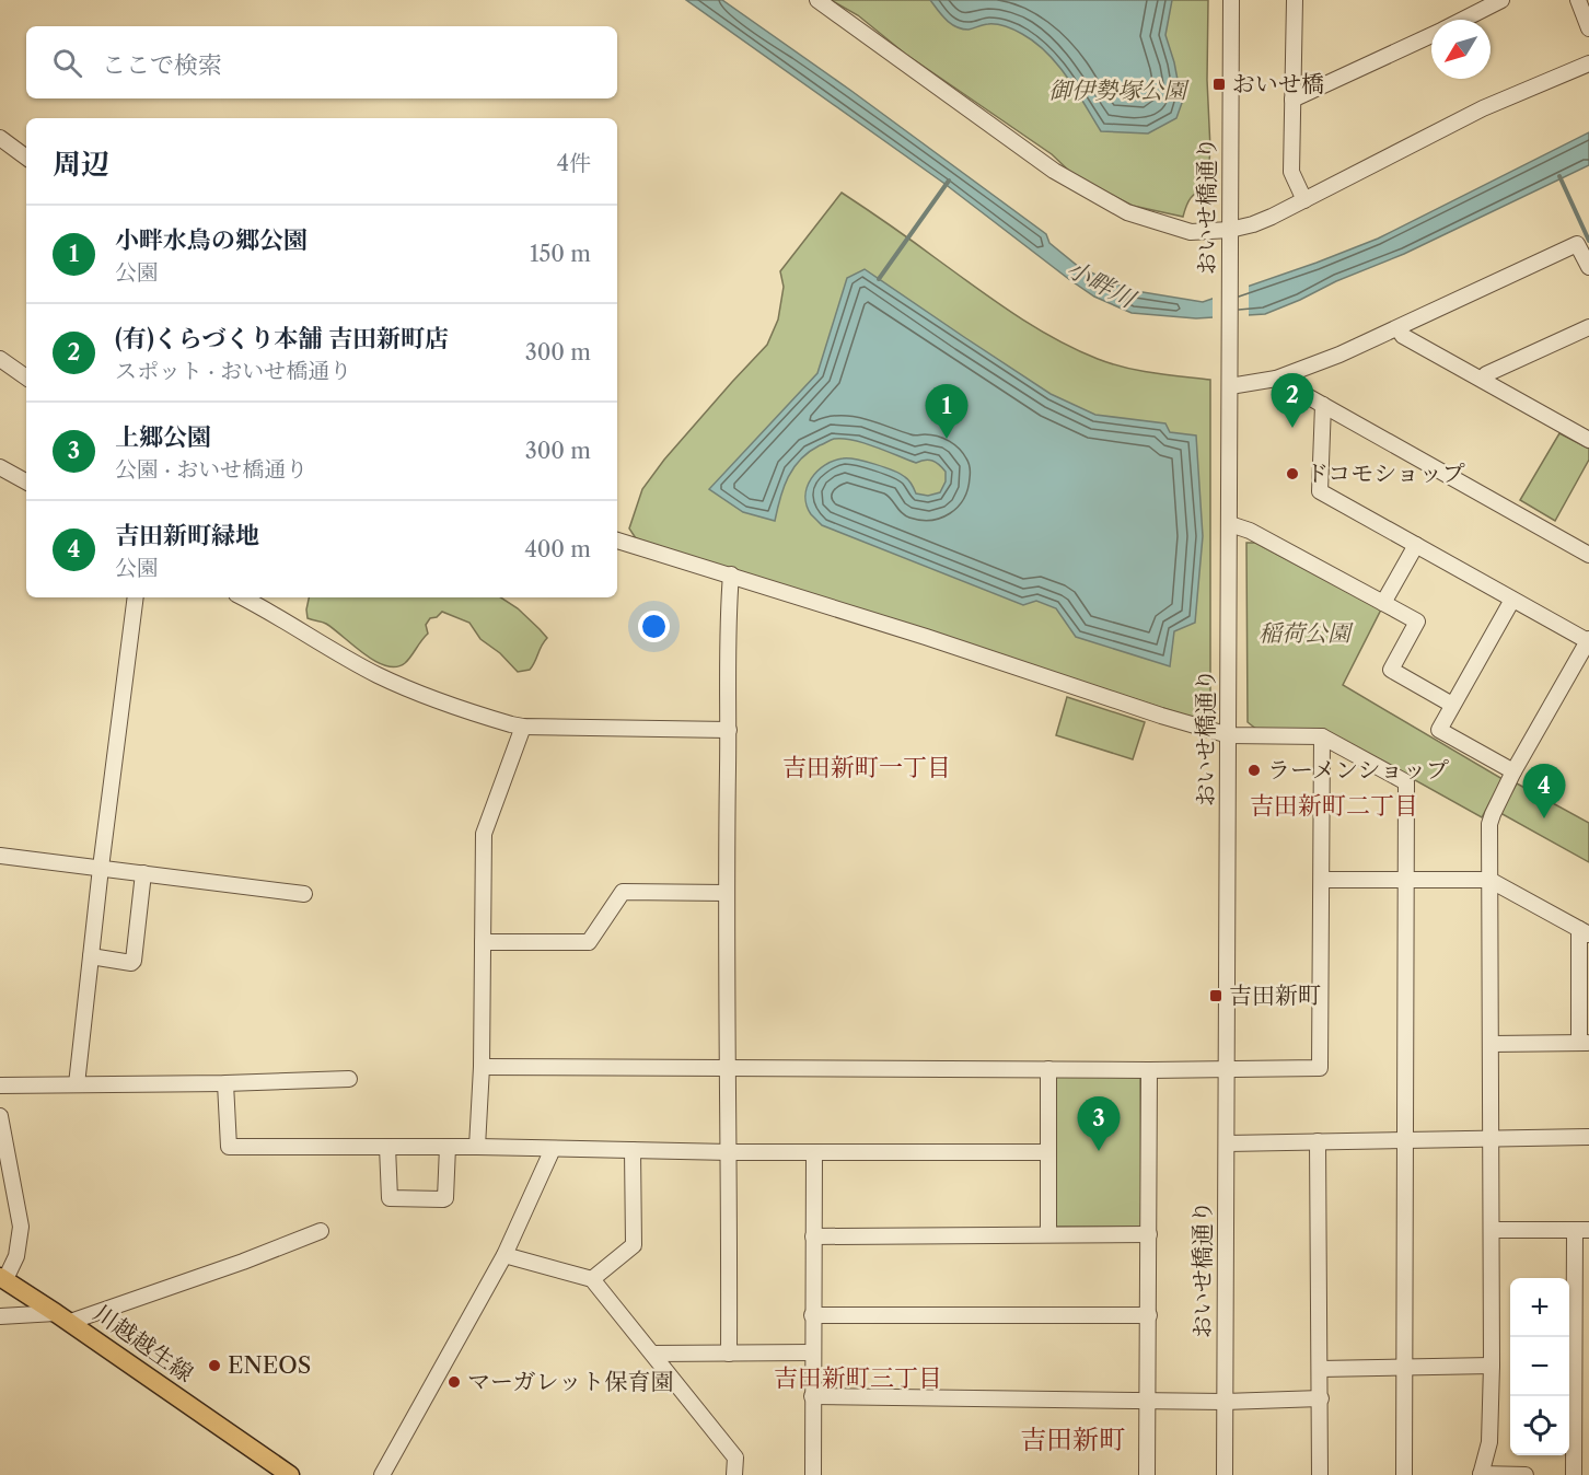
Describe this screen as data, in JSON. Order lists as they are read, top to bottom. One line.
{"streets":{"main road":["川越越生線"],"street":["おいせ橋通り"]},"districts":["吉田新町一丁目","吉田新町二丁目","吉田新町三丁目","吉田新町"],"water":["小畔川"],"parks":["御伊勢塚公園","稲荷公園"],"places":{"transit":["おいせ橋","吉田新町"],"other":["ドコモショップ","ラーメンショップ","ENEOS","マーガレット保育園"]},"north":"bottom left","page":{"search":"ここで検索","heading":["周辺","4件"],"list":[{"mark":"1","name":"小畔水鳥の郷公園","note":"公園","value":"150 m"},{"mark":"2","name":"(有)くらづくり本舗 吉田新町店","note":"スポット · おいせ橋通り","value":"300 m"},{"mark":"3","name":"上郷公園","note":"公園 · おいせ橋通り","value":"300 m"},{"mark":"4","name":"吉田新町緑地","note":"公園","value":"400 m"}],"pins":["2","1","4","3"],"map_buttons":["+","−"]}}
